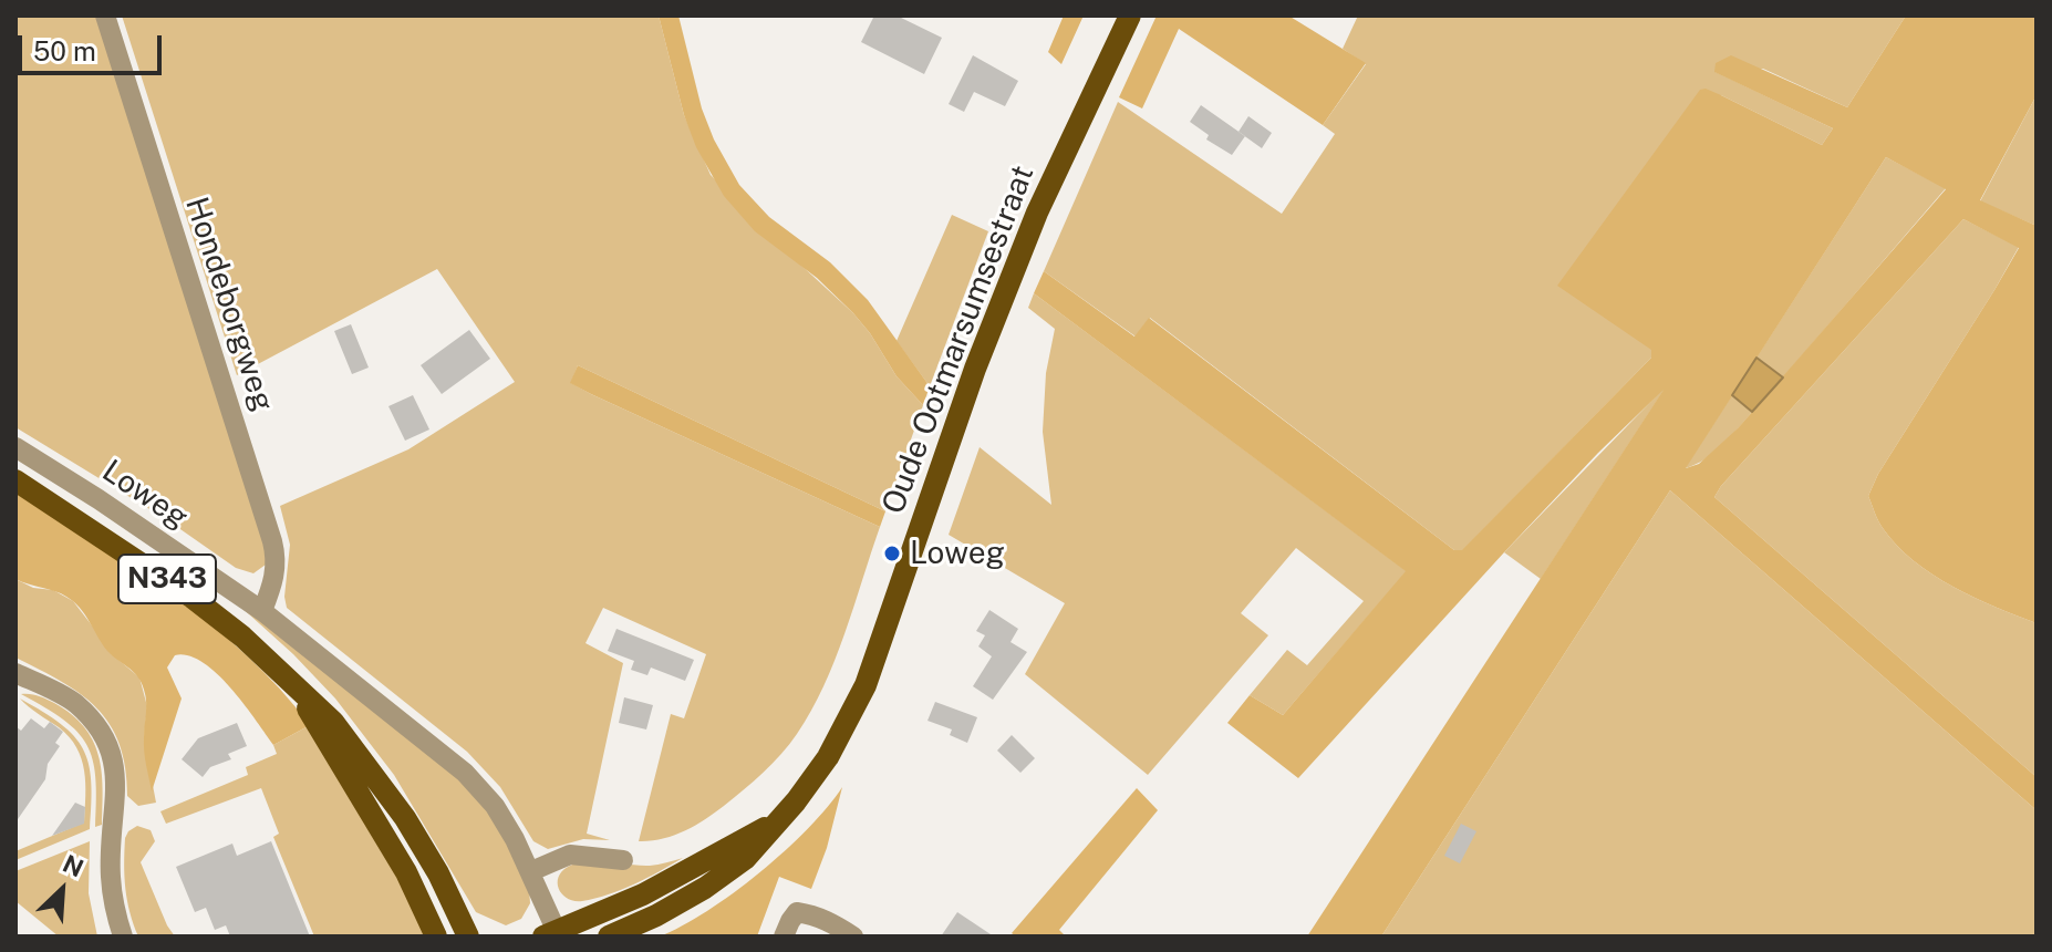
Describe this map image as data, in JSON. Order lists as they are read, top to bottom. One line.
{"streets":{"main road":["Oude Ootmarsumsestraat","N343"],"street":["Hondeborgweg","Loweg"]},"crossings":[["Hondeborgweg","Loweg"],["Oude Ootmarsumsestraat","Loweg"]],"places":["Loweg"],"scale_bar":"50 m","north":"top right"}
